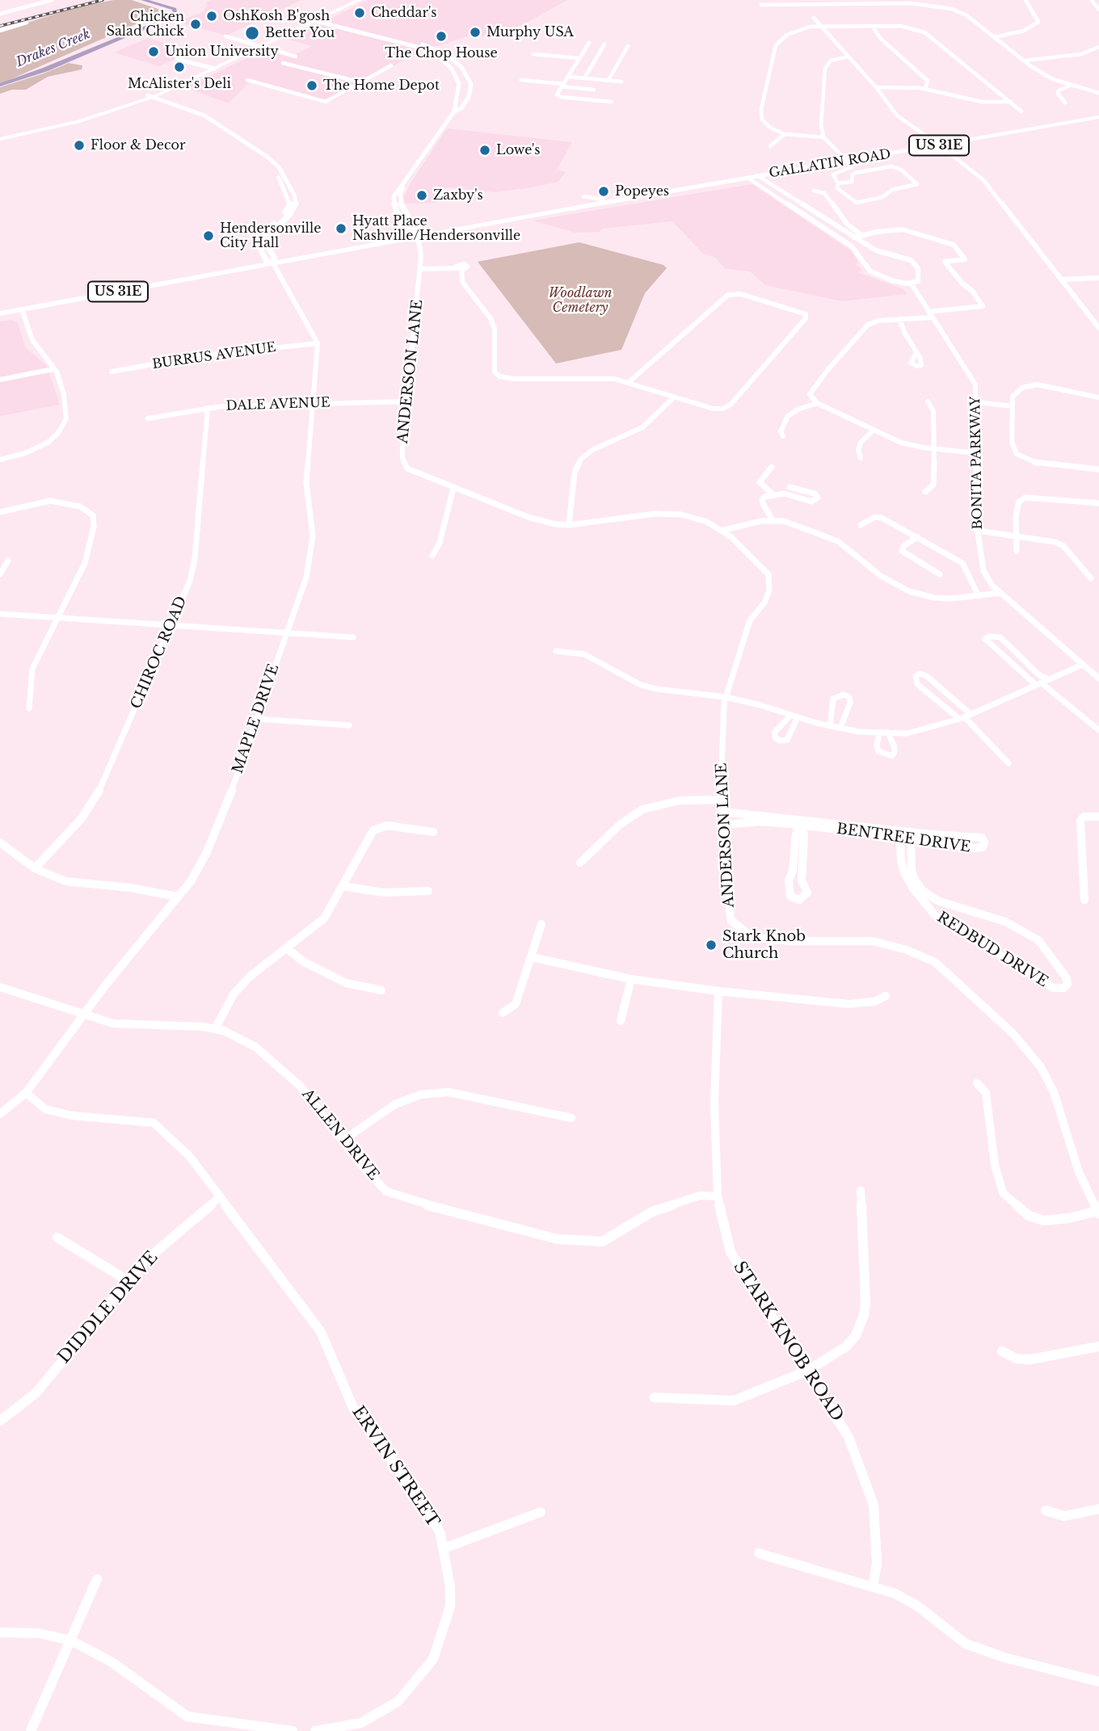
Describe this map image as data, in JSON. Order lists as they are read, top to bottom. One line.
{"streets":{"main road":["US 31E","GALLATIN ROAD"],"street":["BURRUS AVENUE","ANDERSON LANE","DALE AVENUE","BONITA PARKWAY","CHIROC ROAD","MAPLE DRIVE","BENTREE DRIVE","REDBUD DRIVE","ALLEN DRIVE","DIDDLE DRIVE","STARK KNOB ROAD","ERVIN STREET"]},"crossings":[["US 31E","GALLATIN ROAD"],["US 31E","ANDERSON LANE"],["GALLATIN ROAD","ANDERSON LANE"],["BURRUS AVENUE","MAPLE DRIVE"],["ANDERSON LANE","DALE AVENUE"],["ANDERSON LANE","BENTREE DRIVE"],["DALE AVENUE","CHIROC ROAD"],["DALE AVENUE","MAPLE DRIVE"],["MAPLE DRIVE","ALLEN DRIVE"],["MAPLE DRIVE","ERVIN STREET"],["BENTREE DRIVE","REDBUD DRIVE"],["ALLEN DRIVE","STARK KNOB ROAD"],["DIDDLE DRIVE","ERVIN STREET"]],"water":["Drakes Creek"],"parks":["Woodlawn Cemetery"],"places":["Cheddar's","OshKosh B'gosh","Chicken Salad Chick","Murphy USA","Better You","The Chop House","Union University","McAlister's Deli","The Home Depot","Floor & Decor","Lowe's","Popeyes","Zaxby's","Hyatt Place Nashville/Hendersonville","Hendersonville City Hall","Stark Knob Church"]}
